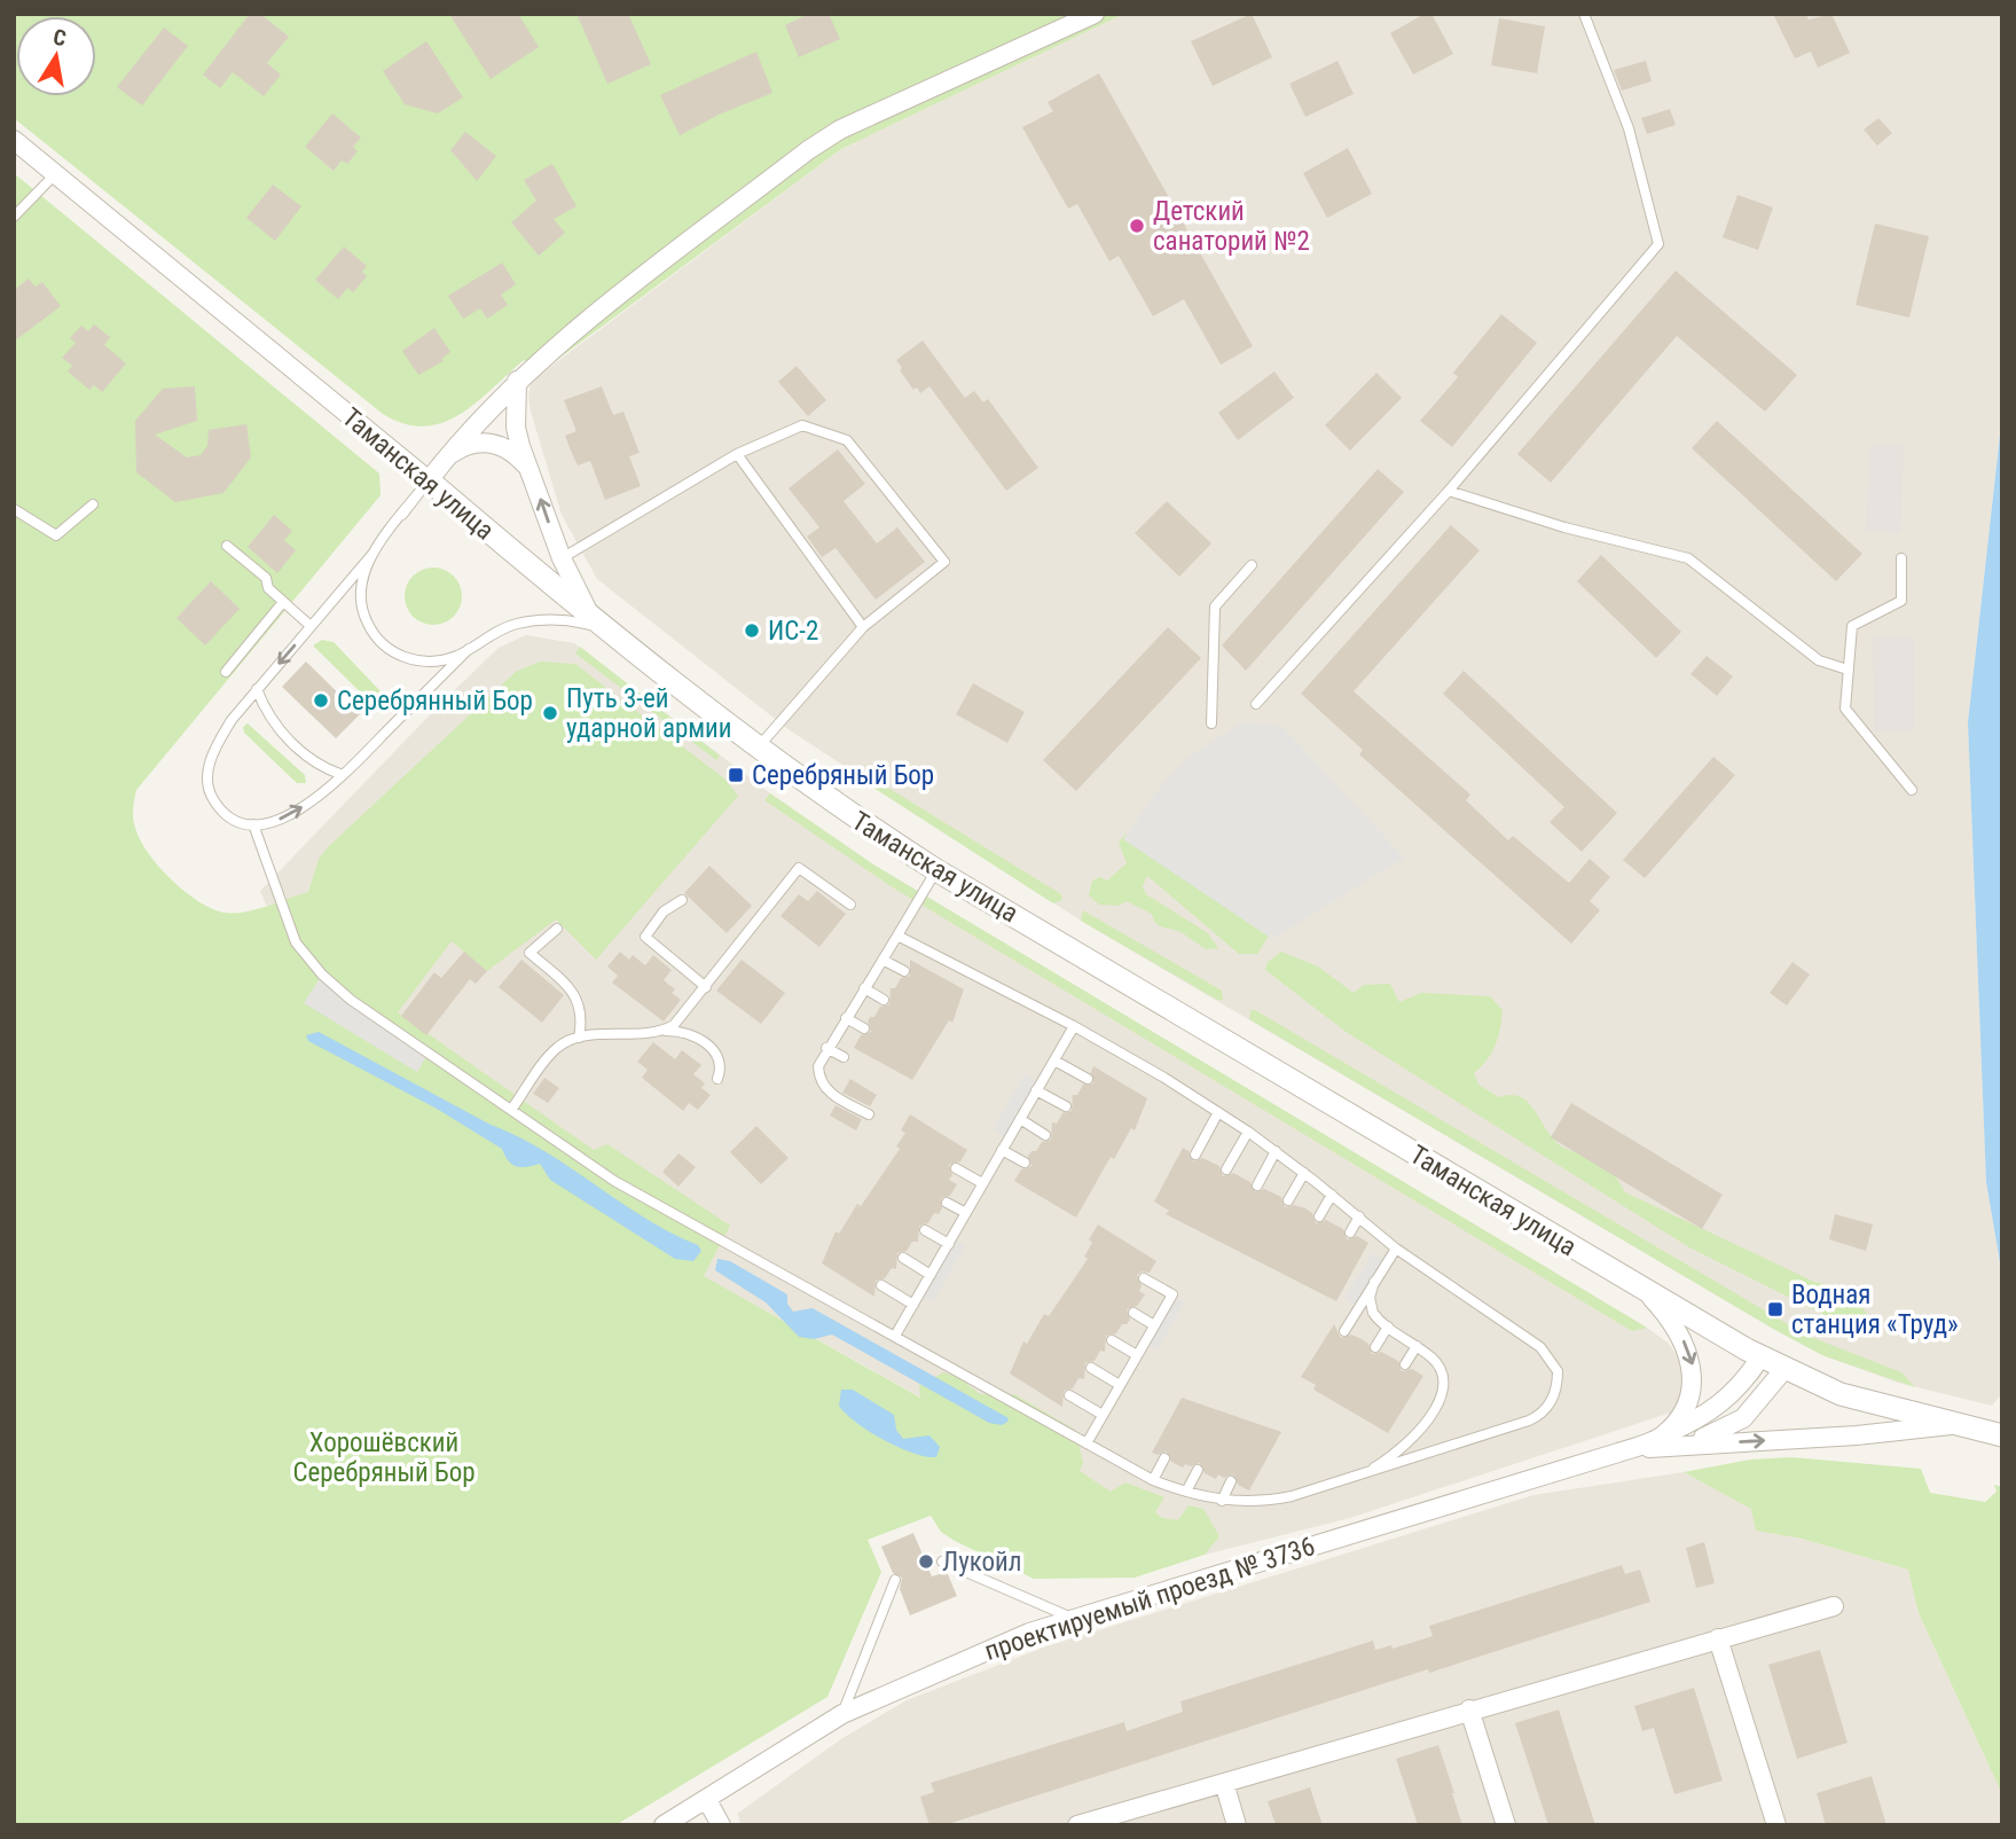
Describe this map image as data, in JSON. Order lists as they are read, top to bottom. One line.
{"streets":{"street":["Таманская улица","проектируемый проезд № 3736"]},"parks":["Хорошёвский Серебряный Бор"],"places":{"other":["Детский санаторий №2","ИС-2","Серебрянный Бор","Путь 3-ей ударной армии","Лукойл"],"transit":["Серебряный Бор","Водная станция «Труд»"]},"north":"top"}
